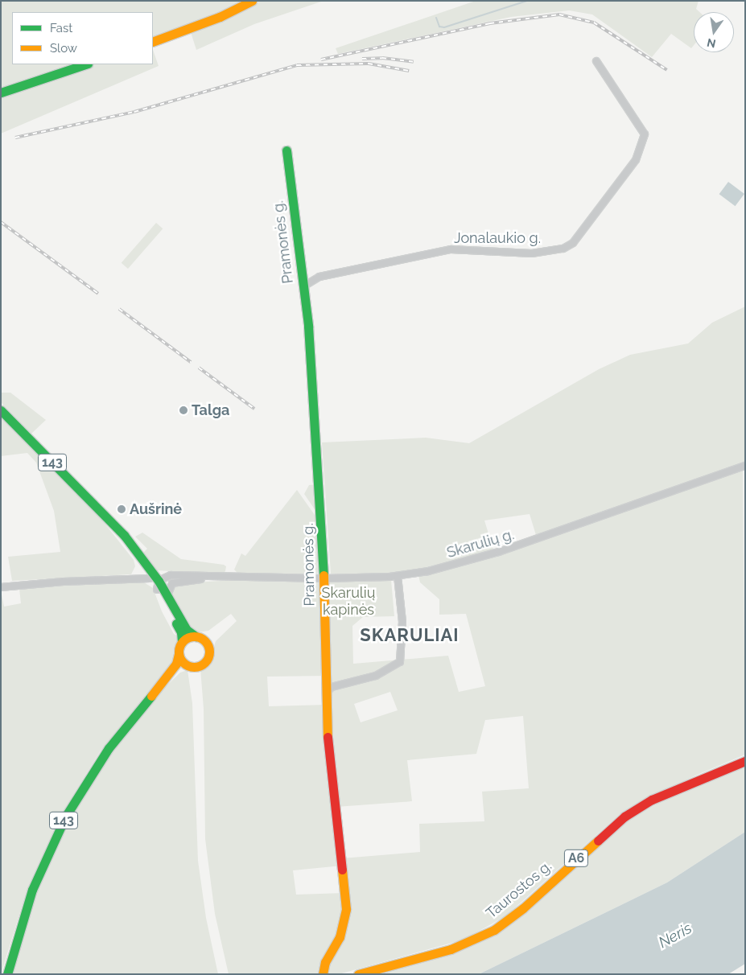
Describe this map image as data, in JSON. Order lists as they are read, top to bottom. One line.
{"streets":{"main road":["Pramonės g.","143","A6","Taurostos g."],"street":["Jonalaukio g.","Skarulių g."]},"crossings":[["Jonalaukio g.","Pramonės g."],["Pramonės g.","Skarulių g."],["143","Skarulių g."]],"districts":["SKARULIAI"],"water":["Neris"],"parks":["Skarulių kapinės"],"places":["Talga","Aušrinė"],"legend":["Fast","Slow"],"north":"bottom"}
